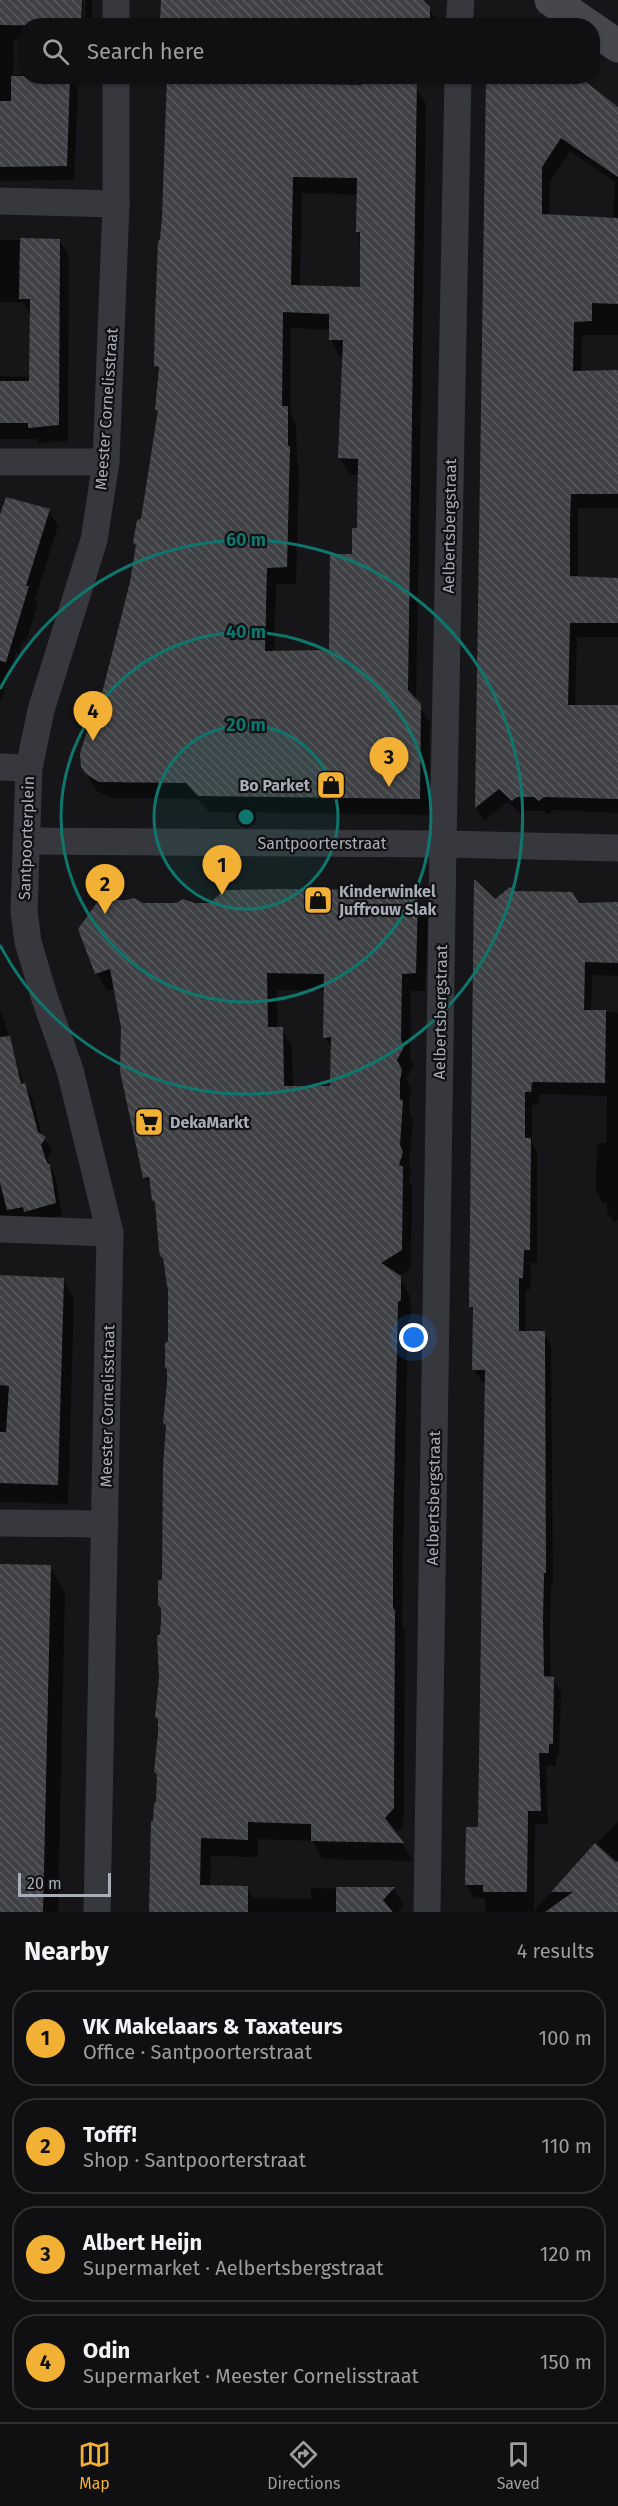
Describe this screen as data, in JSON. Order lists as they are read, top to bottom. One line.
{"streets":{"street":["Meester Cornelisstraat","Aelbertsbergstraat","Santpoorterplein","Santpoorterstraat"]},"crossings":[["Meester Cornelisstraat","Santpoorterplein"],["Aelbertsbergstraat","Santpoorterstraat"],["Santpoorterplein","Santpoorterstraat"]],"places":{"shop":["Bo Parket","Kinderwinkel Juffrouw Slak"],"supermarket":["DekaMarkt"]},"scale_bar":"20 m","page":{"search":"Search here","pins":["4","3","1","2"],"scale":"20 m","heading":["Nearby","4 results"],"list":[{"mark":"1","name":"VK Makelaars & Taxateurs","note":"Office · Santpoorterstraat","value":"100 m"},{"mark":"2","name":"Tofff!","note":"Shop · Santpoorterstraat","value":"110 m"},{"mark":"3","name":"Albert Heijn","note":"Supermarket · Aelbertsbergstraat","value":"120 m"},{"mark":"4","name":"Odin","note":"Supermarket · Meester Cornelisstraat","value":"150 m"}],"nav":["Map","Directions","Saved"]},"rings":["60 m","40 m","20 m"]}
